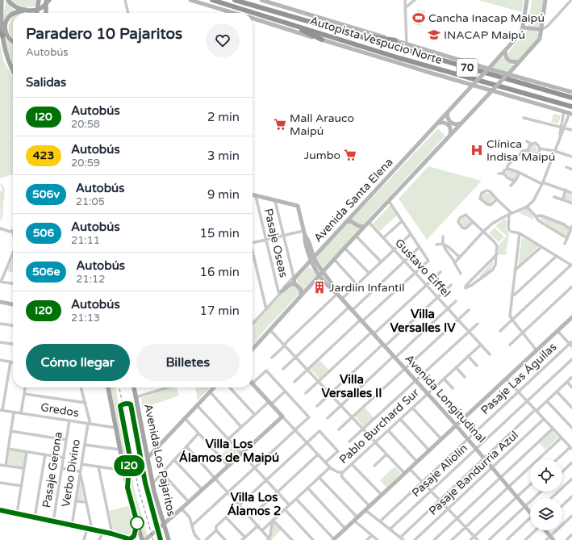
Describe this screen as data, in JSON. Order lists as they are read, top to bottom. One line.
{"streets":{"highway":["Autopista Vespucio Norte","70"],"main road":["Avenida Santa Elena","Avenida Longitudinal","Avenida Los Pajaritos"],"street":["Pasaje Oseas","Gustavo Eiffel","Pasaje Las Águilas","Gredos","Pablo Burchard Sur","Pasaje Gerona","Pasaje Aliolín","Verbo Divino","Pasaje Bandurria Azul"]},"crossings":[["Avenida Santa Elena","Pasaje Oseas"],["Avenida Santa Elena","Avenida Longitudinal"],["Gustavo Eiffel","Pablo Burchard Sur"],["Pasaje Las Águilas","Avenida Longitudinal"],["Avenida Longitudinal","Pablo Burchard Sur"],["Avenida Longitudinal","Pasaje Aliolín"],["Avenida Longitudinal","Pasaje Bandurria Azul"],["Gredos","Pasaje Gerona"],["Gredos","Verbo Divino"]],"districts":["Villa Versalles IV","Villa Versalles II","Villa Los Álamos de Maipú","Villa Los Álamos 2"],"places":{"sports":["Cancha Inacap Maipú"],"school or university":["INACAP Maipú"],"supermarket":["Mall Arauco Maipú","Jumbo"],"hospital":["Clínica Indisa Maipú"],"building":["Jardiín Infantil"]},"lines":["bus line I20"],"page":{"on_map":"I20","heading":[["Paradero 10 Pajaritos","Autobús"],"Salidas"],"list":[{"mark":"I20","name":"Autobús","note":"20:58","value":"2 min"},{"mark":"423","name":"Autobús","note":"20:59","value":"3 min"},{"mark":"506v","name":"Autobús","note":"21:05","value":"9 min"},{"mark":"506","name":"Autobús","note":"21:11","value":"15 min"},{"mark":"506e","name":"Autobús","note":"21:12","value":"16 min"},{"mark":"I20","name":"Autobús","note":"21:13","value":"17 min"}],"buttons":["Cómo llegar","Billetes"]}}
